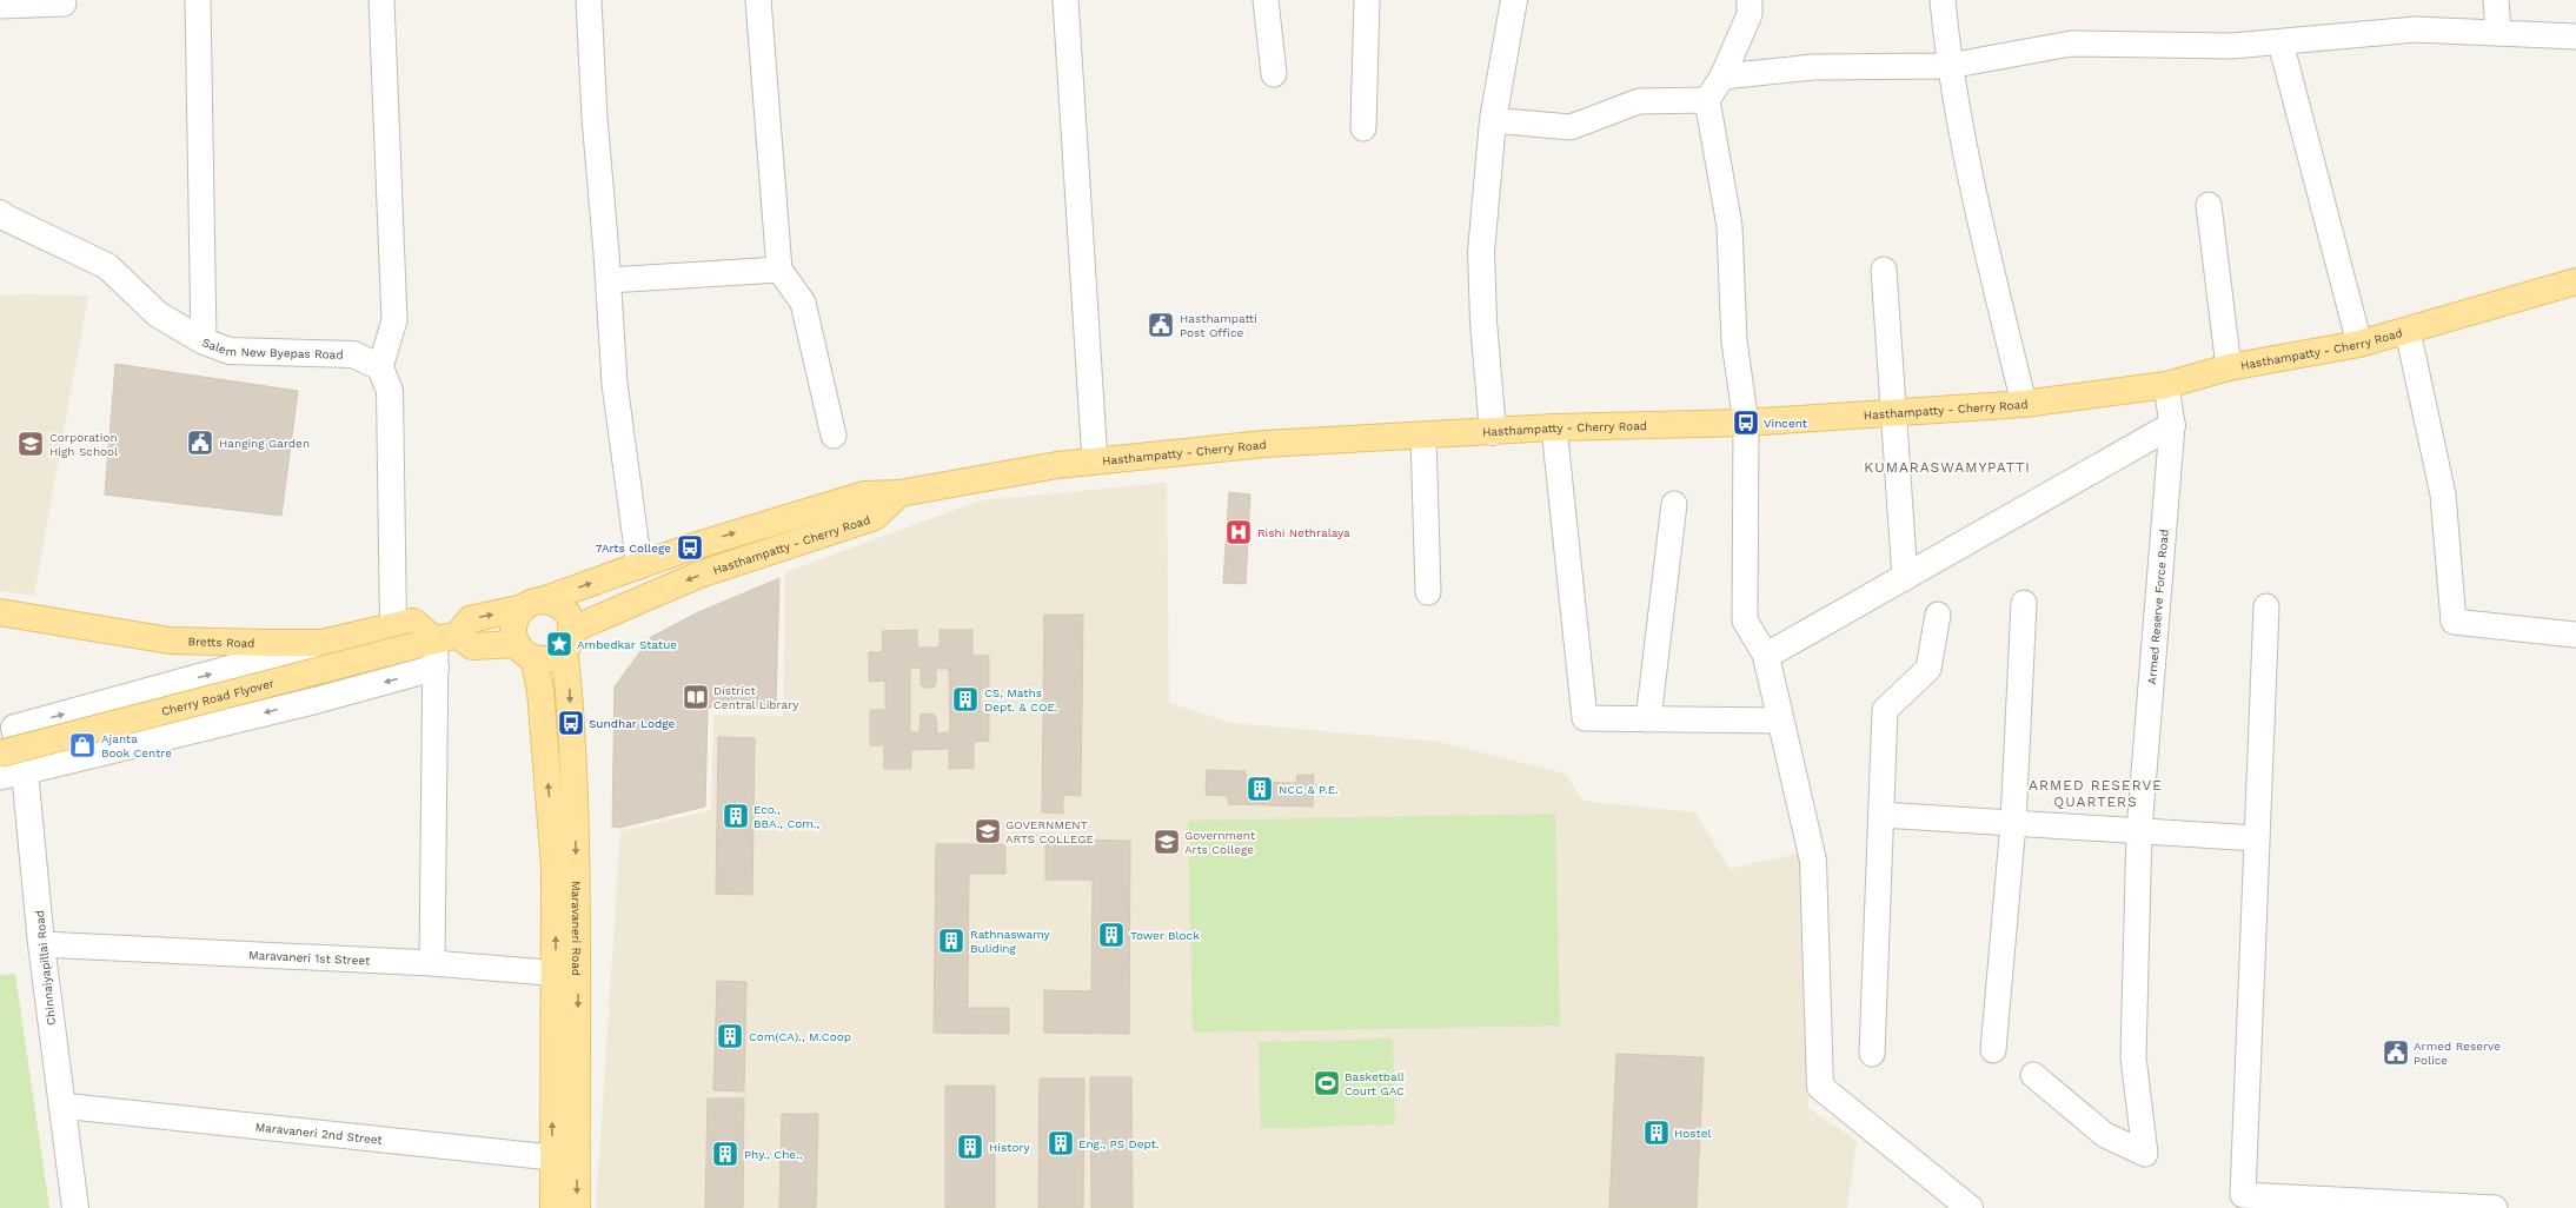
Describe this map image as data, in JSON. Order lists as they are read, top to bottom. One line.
{"streets":{"main road":["Hasthampatty - Cherry Road","Bretts Road","Cherry Road Flyover","Maravaneri Road"],"street":["Salem New Byepas Road","Armed Reserve Force Road","Maravaneri 1st Street","Chinnaiyapillai Road","Maravaneri 2nd Street"]},"crossings":[["Hasthampatty - Cherry Road","Armed Reserve Force Road"],["Hasthampatty - Cherry Road","Maravaneri Road"],["Bretts Road","Cherry Road Flyover"],["Maravaneri Road","Maravaneri 1st Street"],["Maravaneri Road","Maravaneri 2nd Street"],["Maravaneri 1st Street","Chinnaiyapillai Road"],["Chinnaiyapillai Road","Maravaneri 2nd Street"]],"districts":["KUMARASWAMYPATTI","ARMED RESERVE QUARTERS"],"places":{"public building":["Hasthampatti Post Office","Hanging Garden","Armed Reserve Police"],"bus stop":["Vincent","7Arts College","Sundhar Lodge"],"school or university":["Corporation High School","GOVERNMENT ARTS COLLEGE","Government Arts College"],"hospital":["Rishi Nethralaya"],"place":["Ambedkar Statue"],"library":["District Central Library"],"building":["CS, Maths Dept. & COE.","NCC & P.E.","Eco., BBA., Com.,","Tower Block","Rathnaswamy Buliding","Com(CA)., M.Coop","Hostel","Eng., PS Dept.","History","Phy., Che.,"],"shop":["Ajanta Book Centre"],"sports":["Basketball Court GAC"]}}
